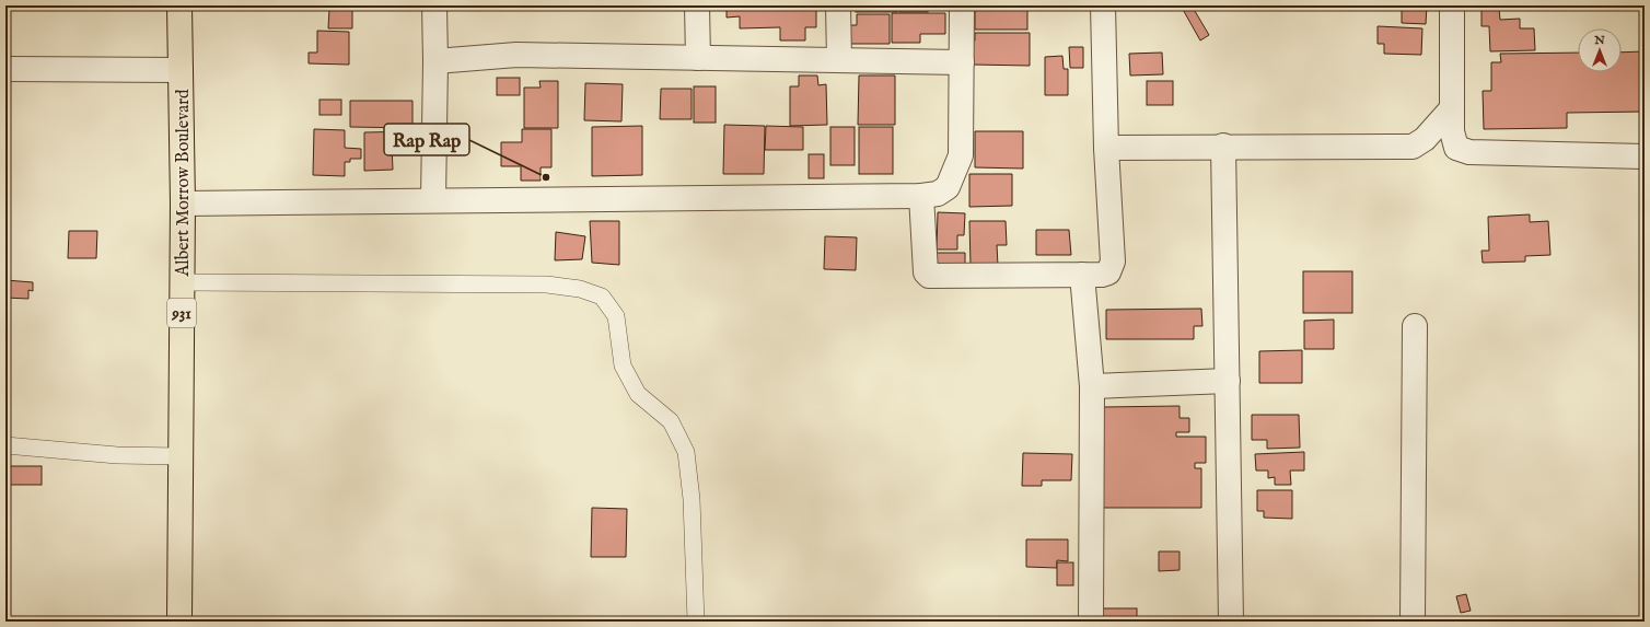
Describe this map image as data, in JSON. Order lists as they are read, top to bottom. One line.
{"streets":{"highway":["Albert Morrow Boulevard","931"]},"places":["Rap Rap"],"north":"top"}
